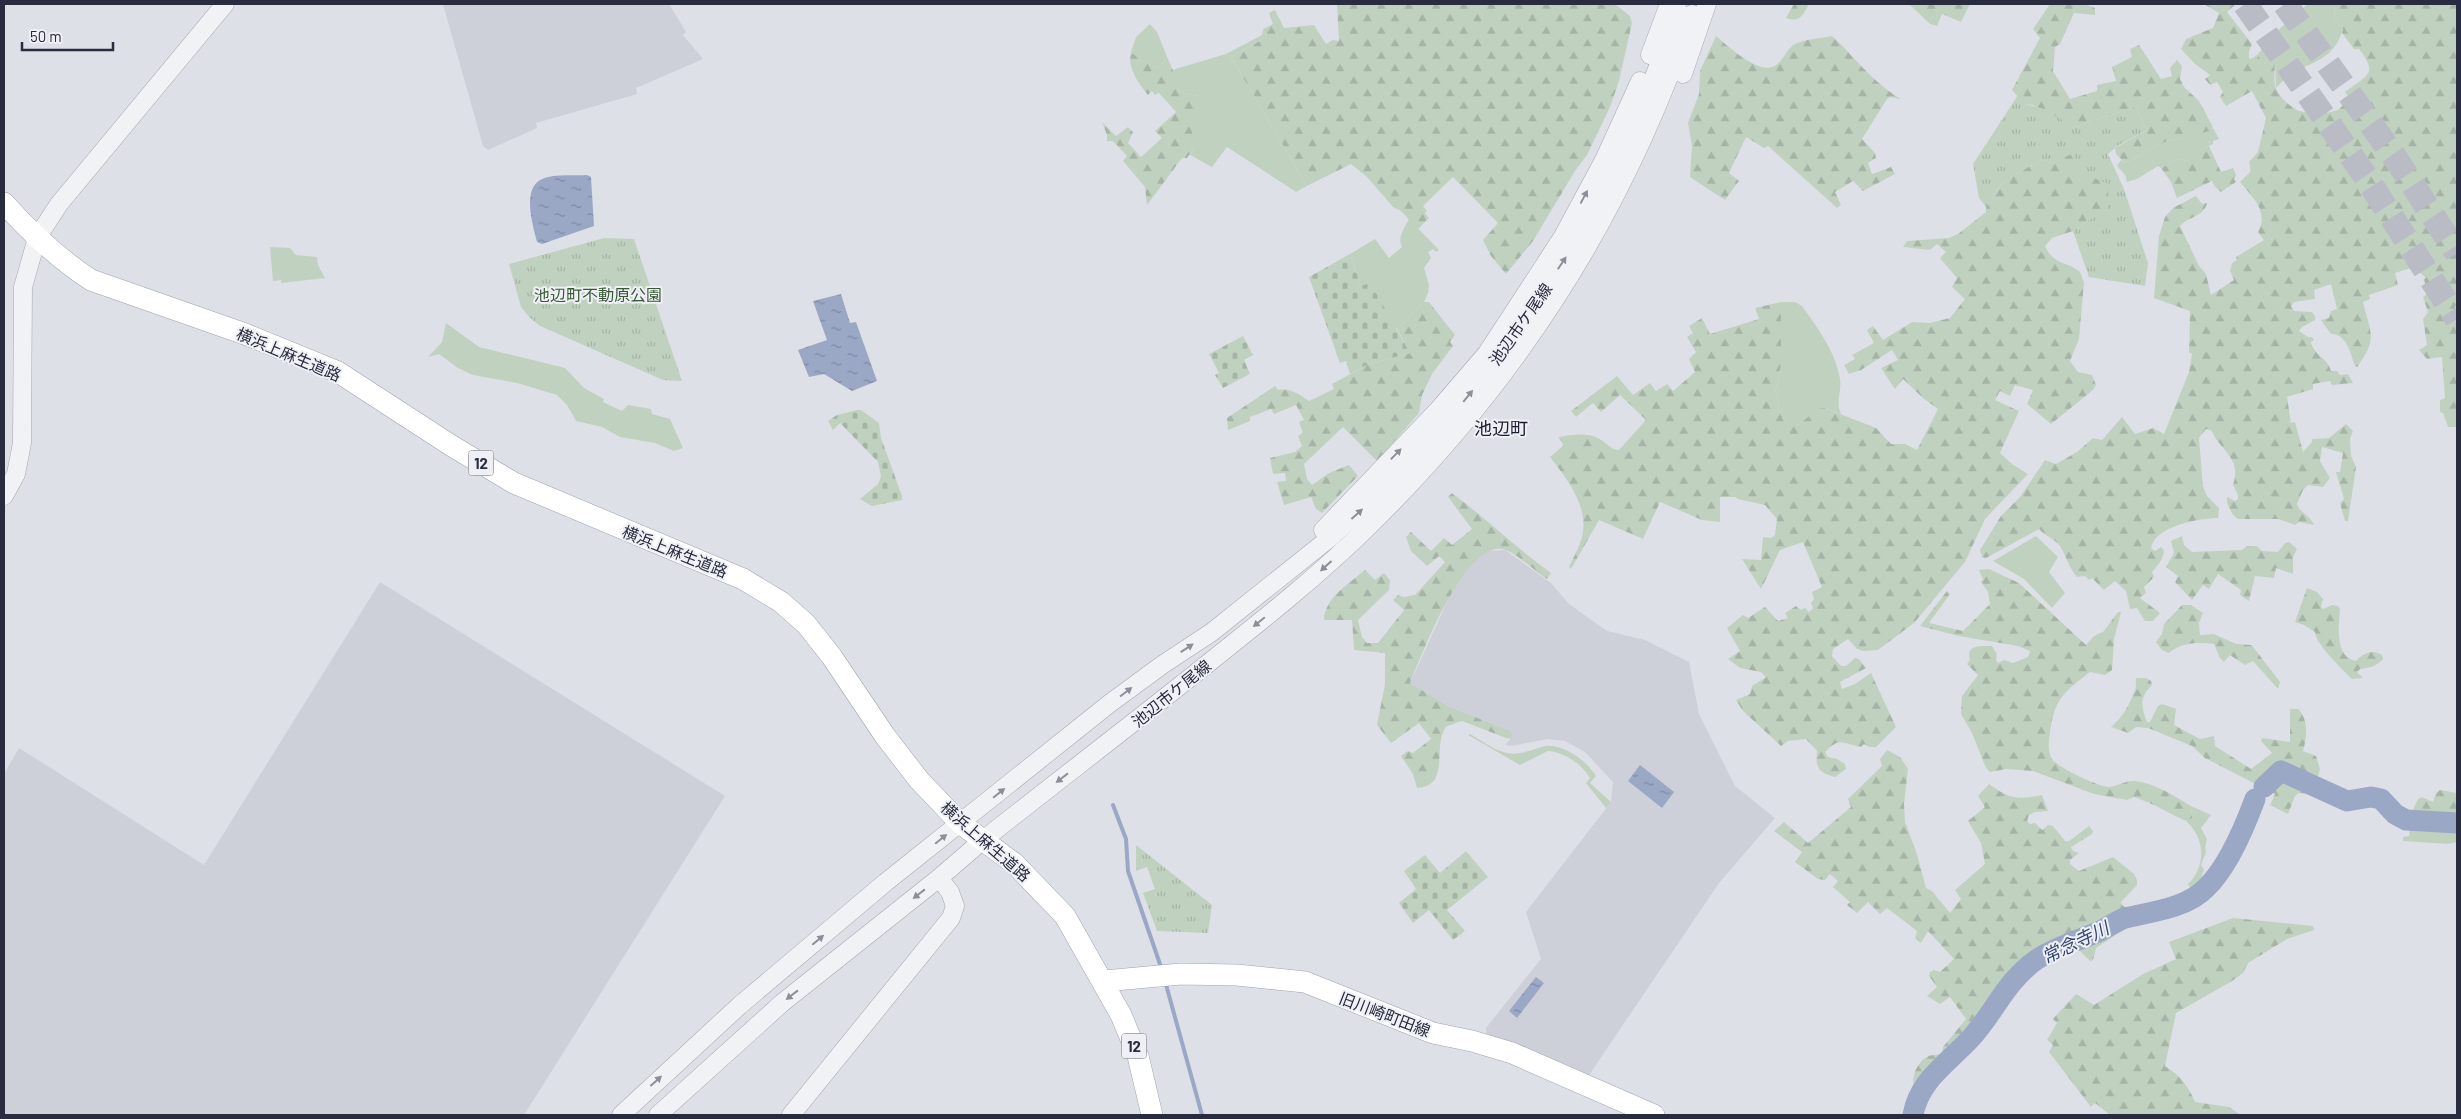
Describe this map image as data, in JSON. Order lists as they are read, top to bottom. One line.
{"streets":{"main road":["横浜上麻生道路","12","旧川崎町田線"],"street":["池辺市ケ尾線"]},"crossings":[["池辺市ケ尾線","横浜上麻生道路"],["横浜上麻生道路","旧川崎町田線"]],"districts":["池辺町"],"water":["常念寺川"],"parks":["池辺町不動原公園"],"scale_bar":"50 m"}
